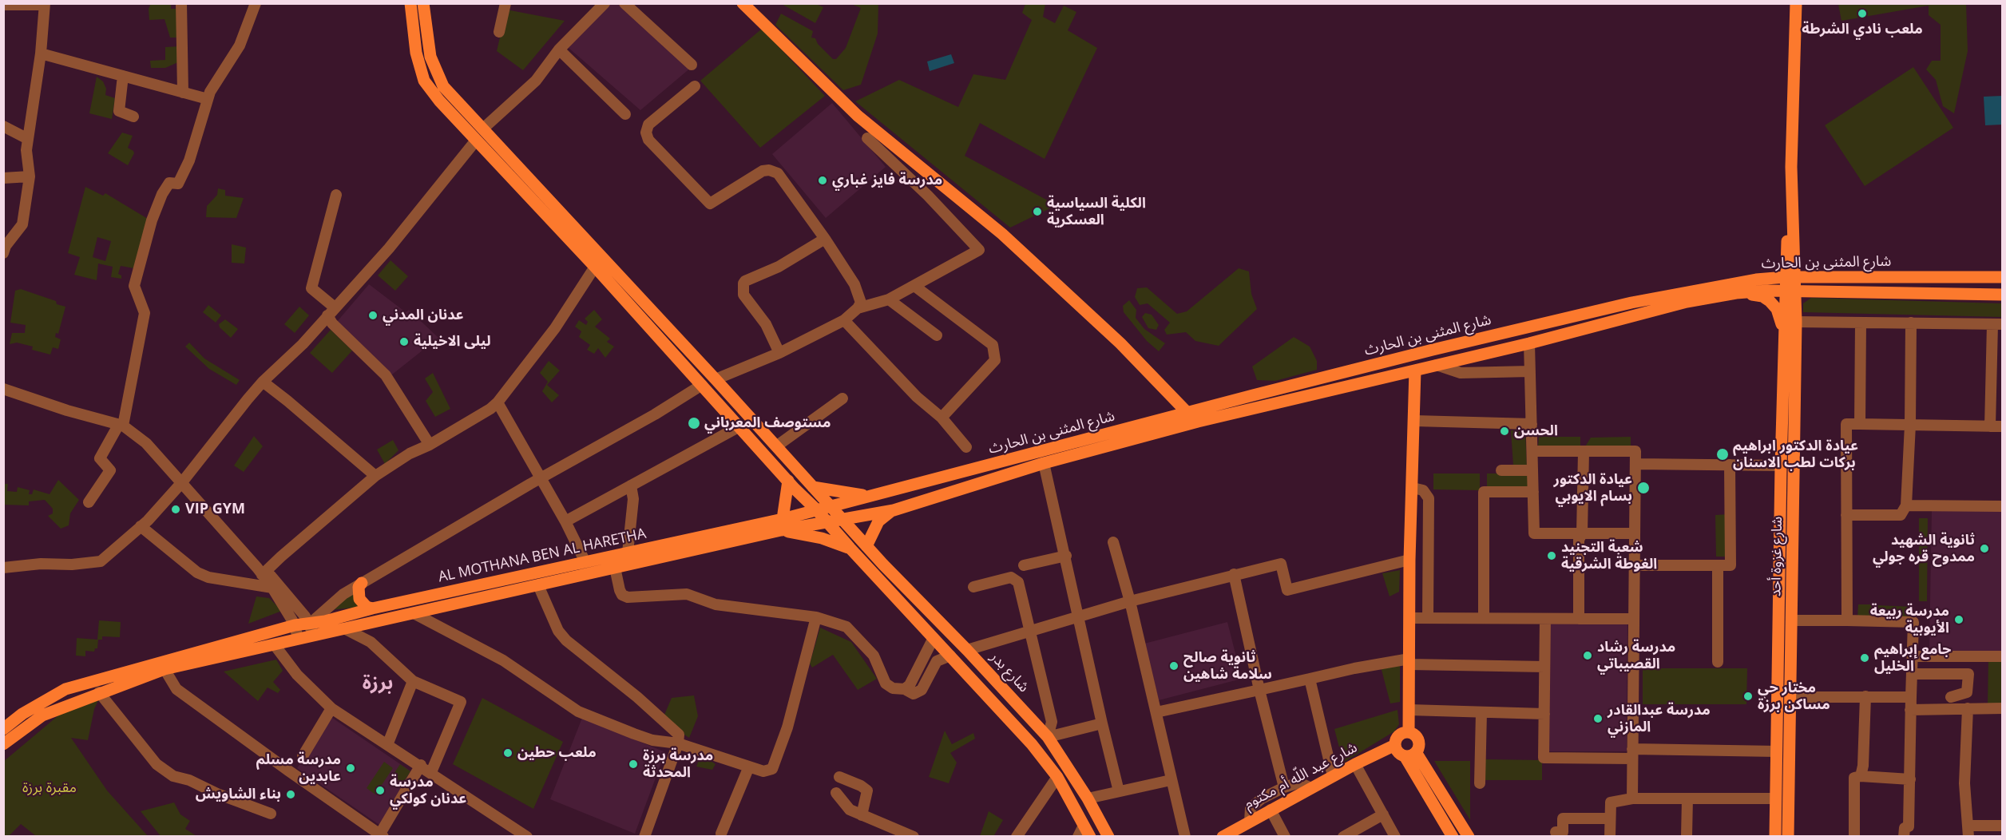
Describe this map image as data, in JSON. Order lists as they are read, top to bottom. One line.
{"streets":{"main road":["شارع المثنى بن الحارث","AL MOTHANA BEN AL HARETHA","شارع غزوة أحد","شارع بدر","شارع عبد اللّه أم مكتوم"]},"crossings":[["شارع المثنى بن الحارث","AL MOTHANA BEN AL HARETHA"],["شارع المثنى بن الحارث","شارع غزوة أحد"],["شارع المثنى بن الحارث","شارع بدر"]],"districts":["برزة"],"parks":["مقبرة برزة"],"places":["ملعب نادي الشرطة","مدرسة فايز غباري","الكلية السياسية العسكرية","عدنان المدني","ليلى الاخيلية","مستوصف المعرباني","الحسن","عيادة الدكتور ابراهيم بركات لطب الاسنان","عيادة الدكتور بسام الايوبي","VIP GYM","ثانوية الشهيد ممدوح قره جولي","شعبة التجنيد الغوطة الشرقية","مدرسة ربيعة الأيوبية","مدرسة رشاد القصيباتي","جامع إبراهيم الخليل","ثانوية صالح سلامة شاهين","مختار حي مساكن برزة","مدرسة عبدالقادر المازني","ملعب حطين","مدرسة برزة المحدثة","مدرسة مسلم عابدين","مدرسة عدنان كولكي","بناء الشاويش"]}
